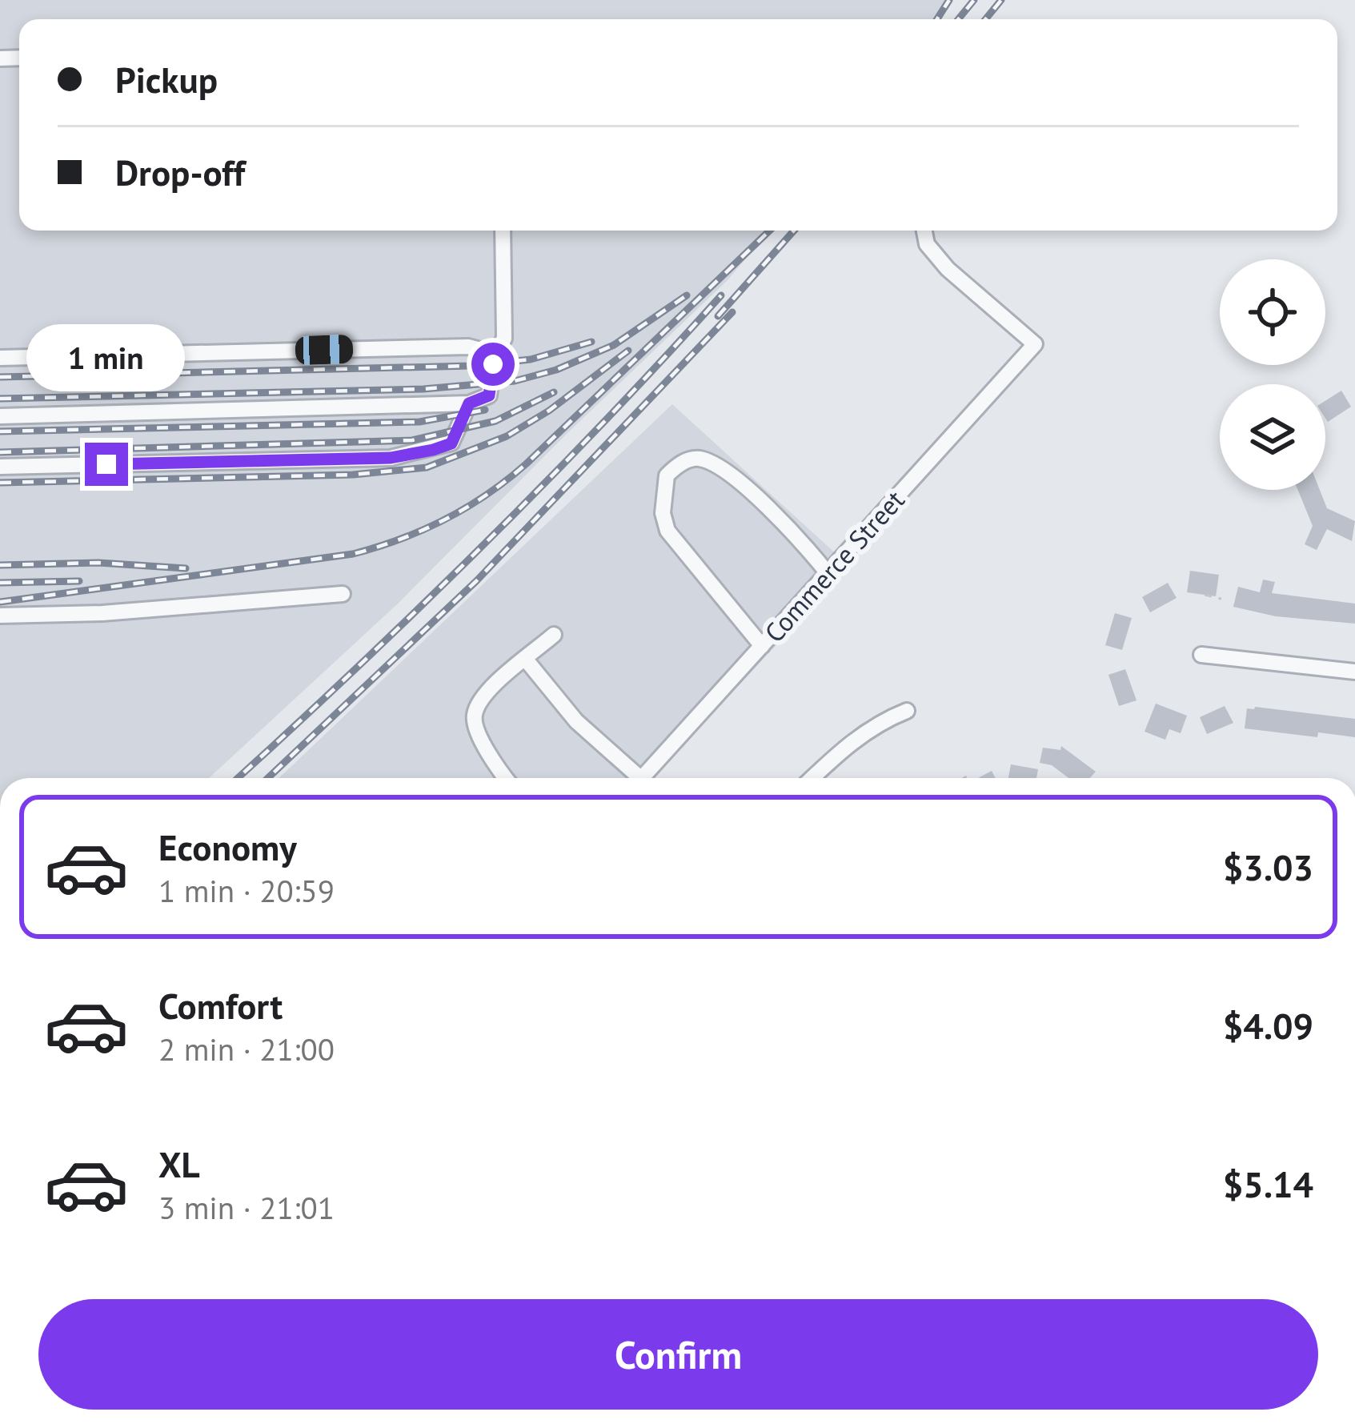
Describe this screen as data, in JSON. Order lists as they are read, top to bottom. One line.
{"streets":{"street":["Commerce Street"]},"page":{"banner":["Pickup","Drop-off"],"bubble":"1 min","list":[{"name":"Economy","note":"1 min · 20:59","value":"$3.03"},{"name":"Comfort","note":"2 min · 21:00","value":"$4.09"},{"name":"XL","note":"3 min · 21:01","value":"$5.14"}],"buttons":"Confirm"}}
